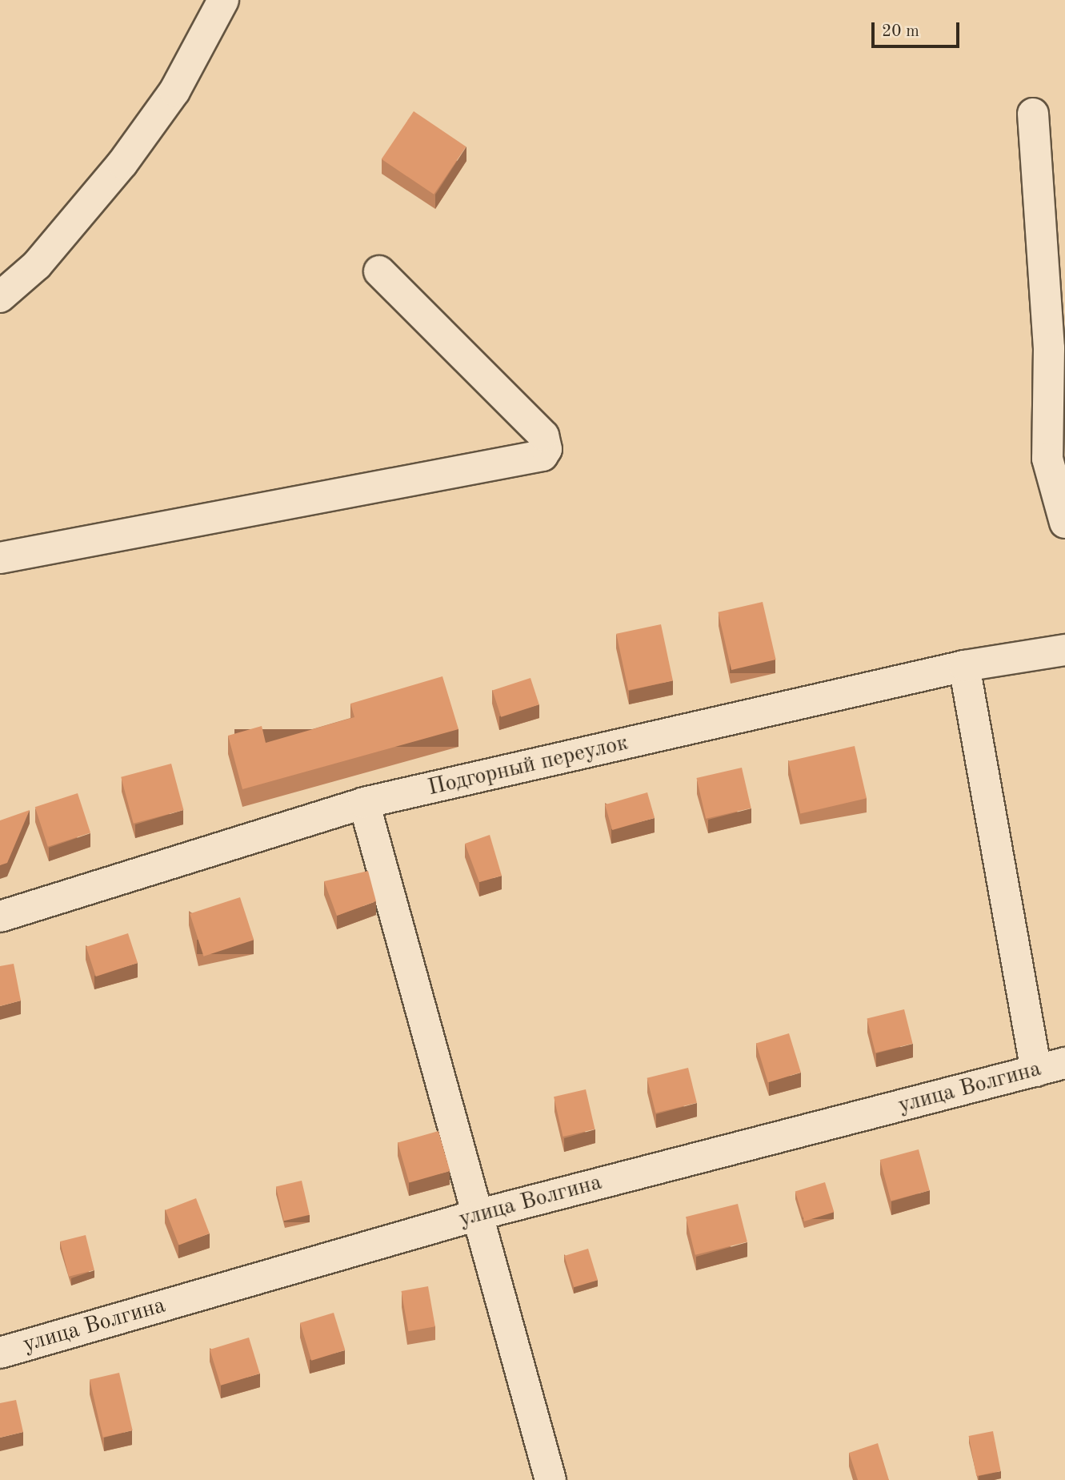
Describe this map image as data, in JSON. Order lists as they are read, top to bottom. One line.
{"streets":{"street":["Подгорный переулок","улица Волгина"]},"scale_bar":"20 m"}
